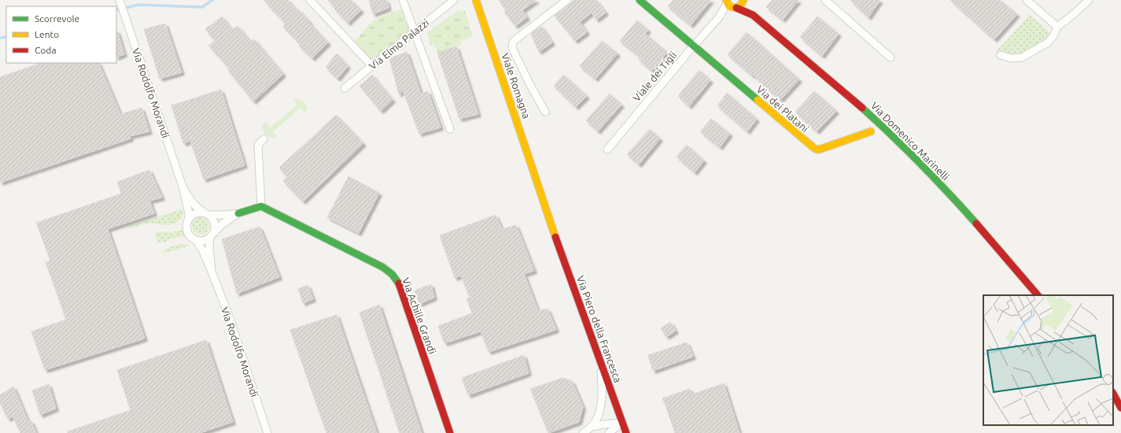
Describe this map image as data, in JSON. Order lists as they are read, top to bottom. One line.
{"streets":{"street":["Via Elmo Palazzi","Viale dei Tigli","Viale Romagna","Via Rodolfo Morandi","Via dei Platani","Via Domenico Marinelli","Via Achille Grandi","Via Piero della Francesca"]},"crossings":[["Viale dei Tigli","Via dei Platani"],["Viale dei Tigli","Via Domenico Marinelli"],["Viale Romagna","Via Piero della Francesca"]],"legend":["Scorrevole","Lento","Coda"]}
